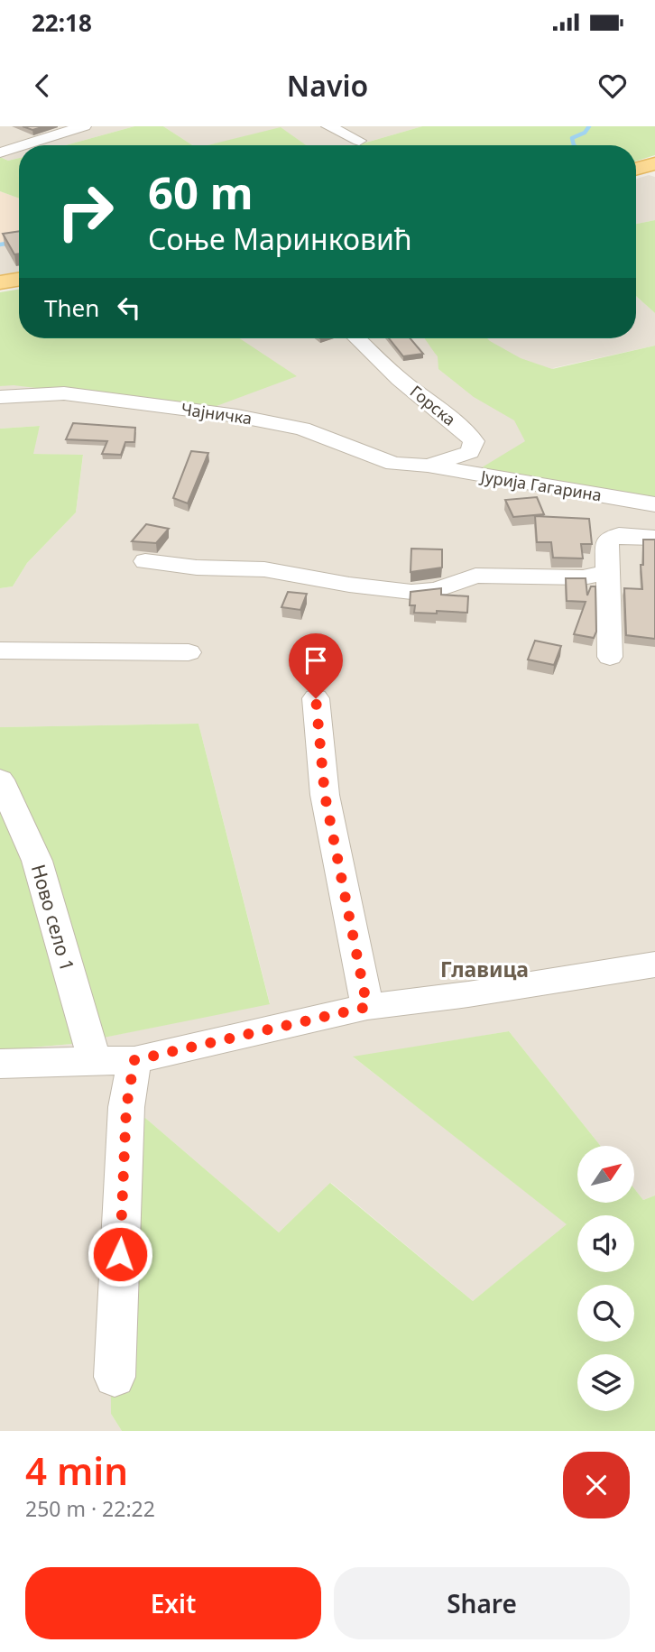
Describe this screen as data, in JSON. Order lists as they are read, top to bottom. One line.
{"streets":{"street":["Горска","Чајничка","Јурија Гагарина","Ново село 1"]},"crossings":[["Горска","Чајничка"],["Горска","Јурија Гагарина"],["Чајничка","Јурија Гагарина"]],"districts":["Главица"],"north":"top right","page":{"status":"22:18","header":"Navio","turn":["60 m","Соње Маринковић"],"then":"Then","heading":["4 min","250 m · 22:22"],"buttons":["Exit","Share"]}}
